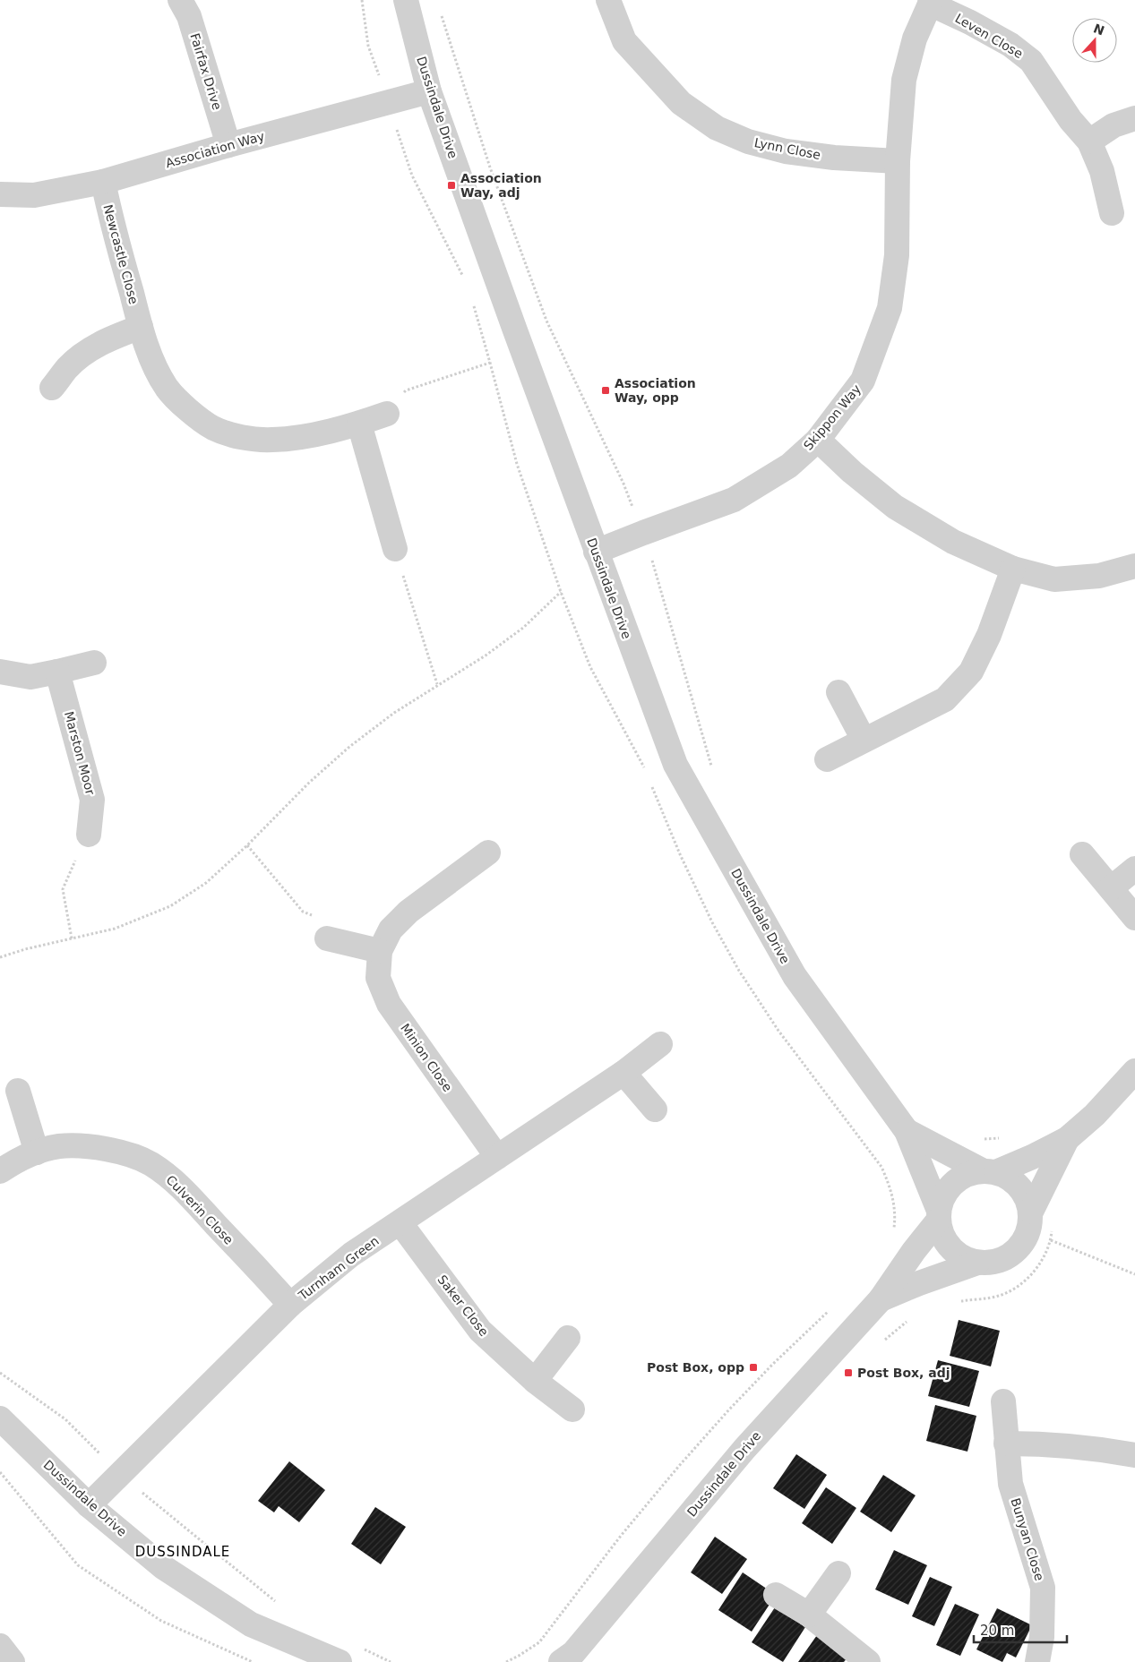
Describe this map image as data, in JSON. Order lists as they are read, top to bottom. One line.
{"streets":{"street":["Leven Close","Fairfax Drive","Dussindale Drive","Lynn Close","Association Way","Newcastle Close","Skippon Way","Marston Moor","Minion Close","Culverin Close","Turnham Green","Saker Close","Bunyan Close"]},"crossings":[["Leven Close","Skippon Way"],["Fairfax Drive","Association Way"],["Dussindale Drive","Association Way"],["Dussindale Drive","Skippon Way"],["Dussindale Drive","Turnham Green"],["Lynn Close","Skippon Way"],["Association Way","Newcastle Close"],["Minion Close","Turnham Green"],["Culverin Close","Turnham Green"],["Turnham Green","Saker Close"]],"districts":["DUSSINDALE"],"places":{"transit":["Association Way, adj","Association Way, opp","Post Box, opp","Post Box, adj"]},"scale_bar":"20 m","north":"top"}
